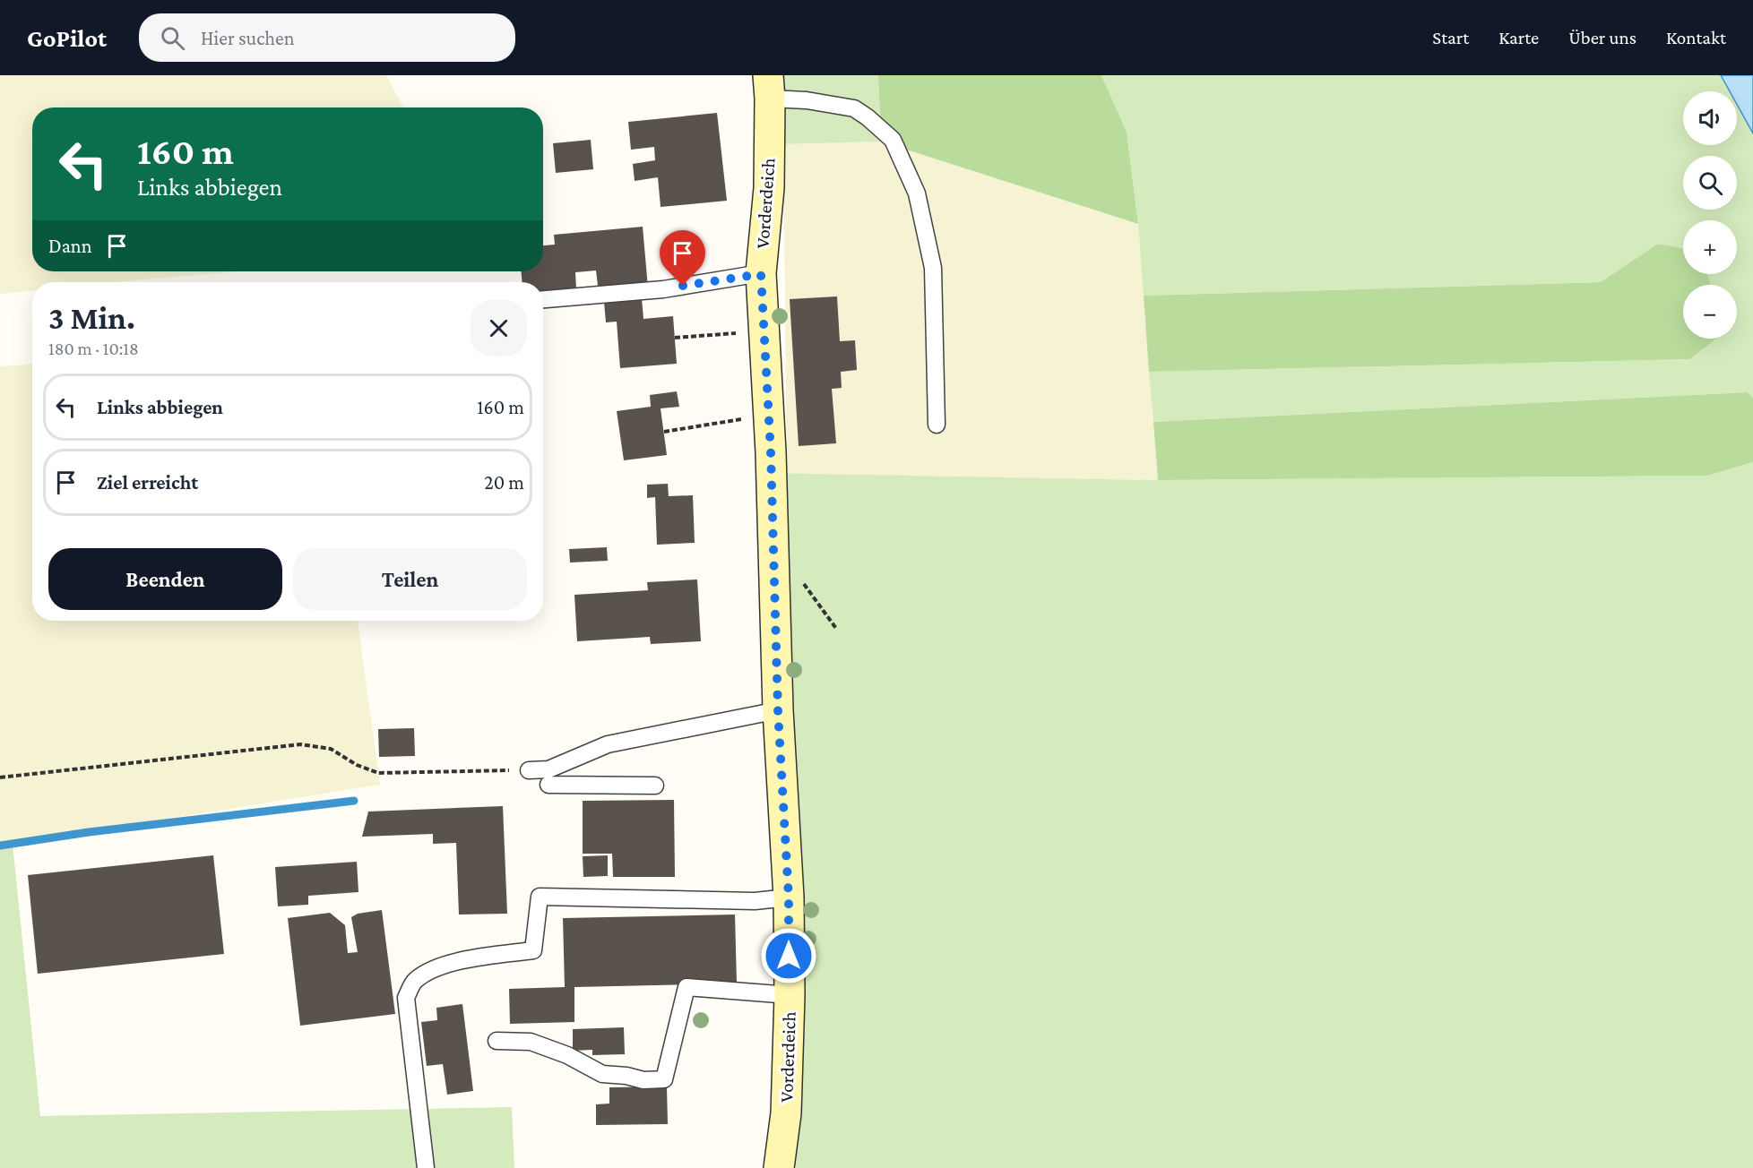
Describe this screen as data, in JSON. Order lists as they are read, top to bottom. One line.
{"streets":{"street":["Vorderdeich"]},"page":{"header":"GoPilot","search":"Hier suchen","nav":["Start","Karte","Über uns","Kontakt"],"map_buttons":["+","−"],"turn":["160 m","Links abbiegen"],"then":"Dann","heading":["3 Min.","180 m · 10:18"],"list":[{"name":"Links abbiegen","value":"160 m"},{"name":"Ziel erreicht","value":"20 m"}],"buttons":["Beenden","Teilen"]}}
